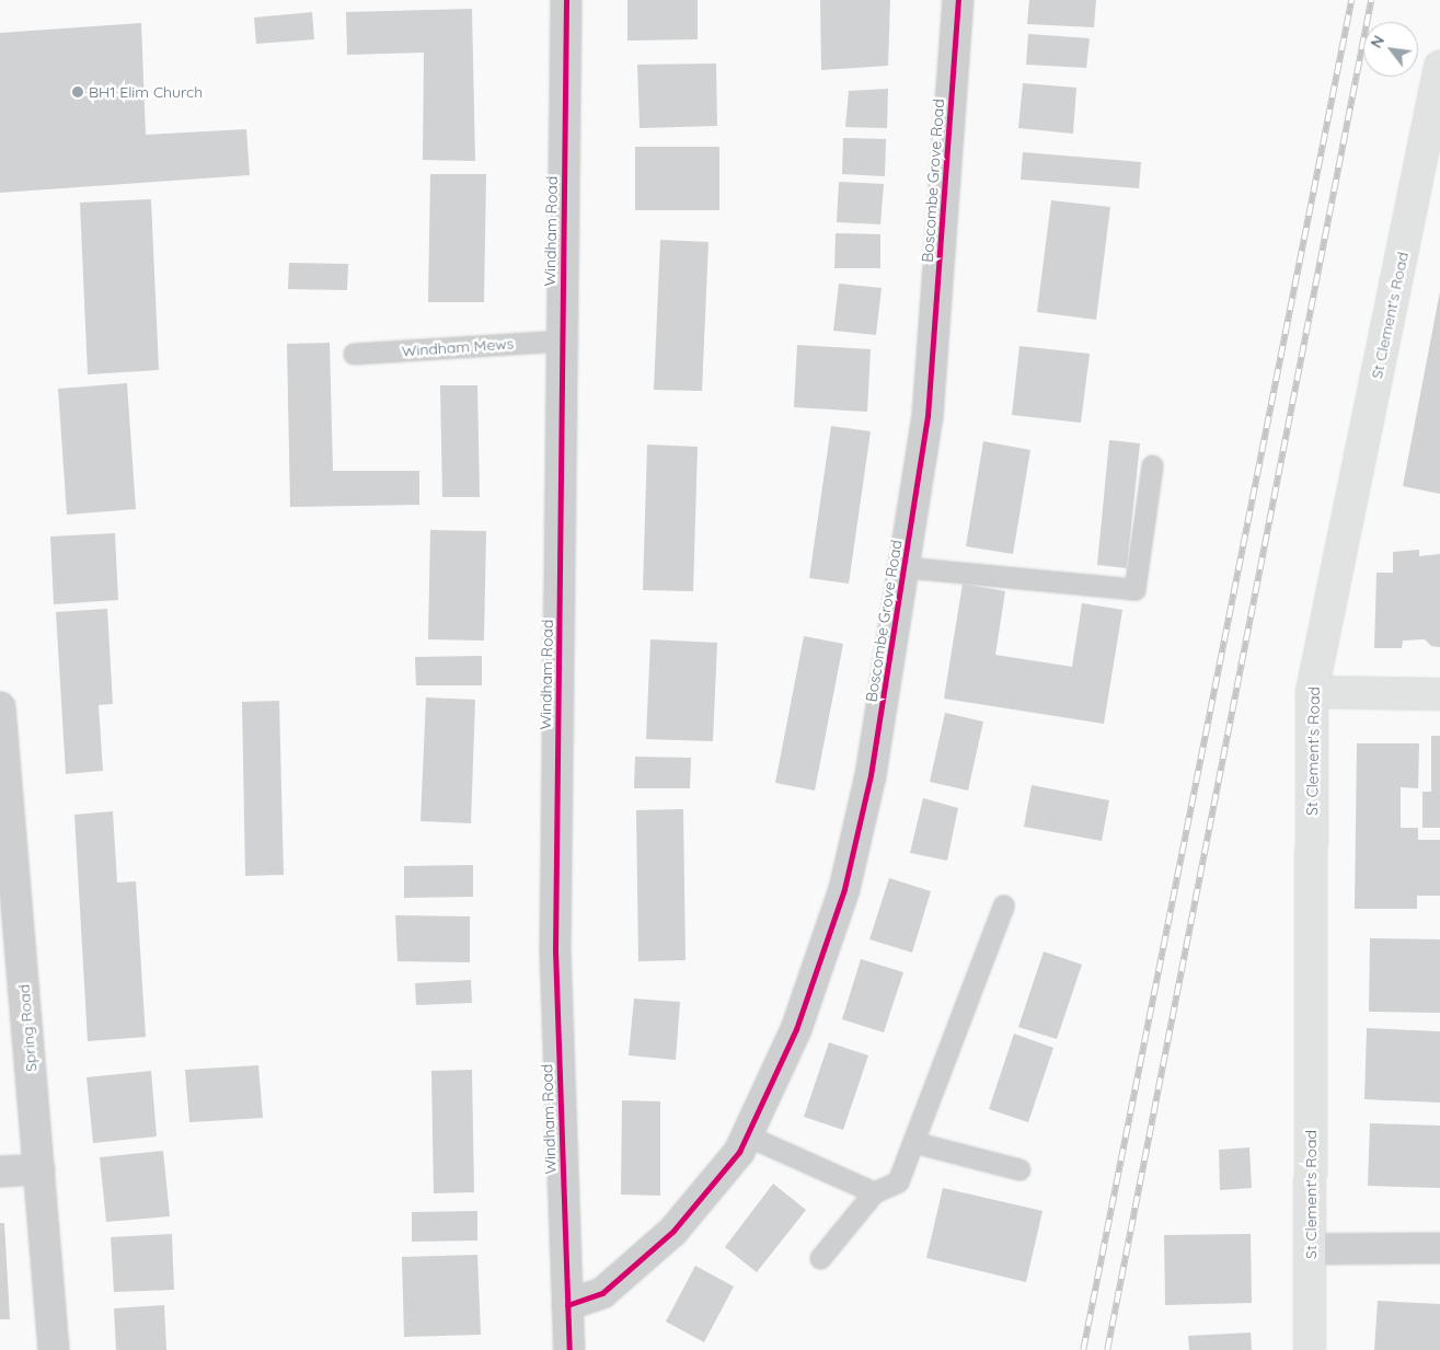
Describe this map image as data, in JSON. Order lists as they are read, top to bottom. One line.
{"streets":{"street":["Boscombe Grove Road","Windham Road","St Clement's Road","Spring Road"],"lane":["Windham Mews"]},"crossings":[["Boscombe Grove Road","Windham Road"],["Windham Road","Windham Mews"]],"places":["BH1 Elim Church"],"north":"top left"}
